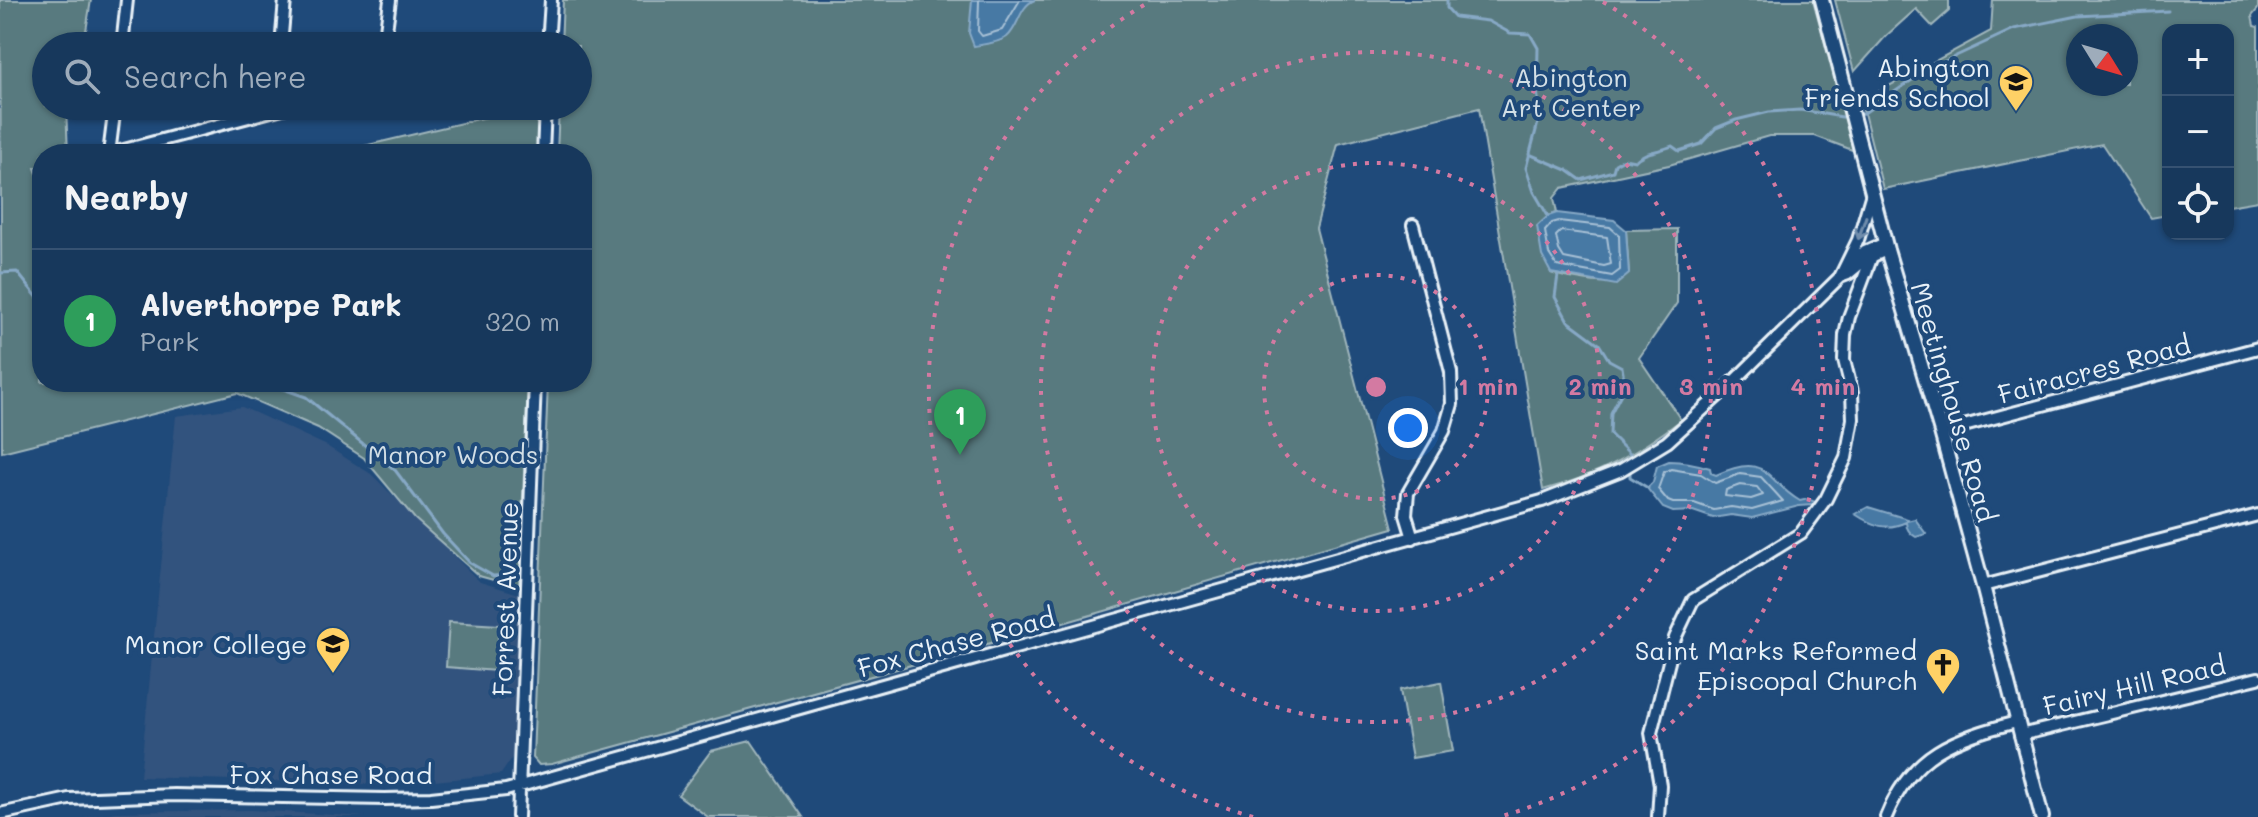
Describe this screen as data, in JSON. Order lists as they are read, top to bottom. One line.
{"streets":{"street":["Fairacres Road","Meetinghouse Road","Forrest Avenue","Fox Chase Road","Fairy Hill Road"]},"crossings":[["Fairacres Road","Meetinghouse Road"],["Meetinghouse Road","Fox Chase Road"],["Meetinghouse Road","Fairy Hill Road"],["Forrest Avenue","Fox Chase Road"]],"parks":["Abington Art Center","Manor Woods"],"places":{"school or university":["Abington Friends School","Manor College"],"church":["Saint Marks Reformed Episcopal Church"]},"north":"bottom right","page":{"map_buttons":["+","−"],"search":"Search here","heading":"Nearby","list":[{"mark":"1","name":"Alverthorpe Park","note":"Park","value":"320 m"}],"pins":"1"},"rings":["1 min","2 min","3 min","4 min"]}
